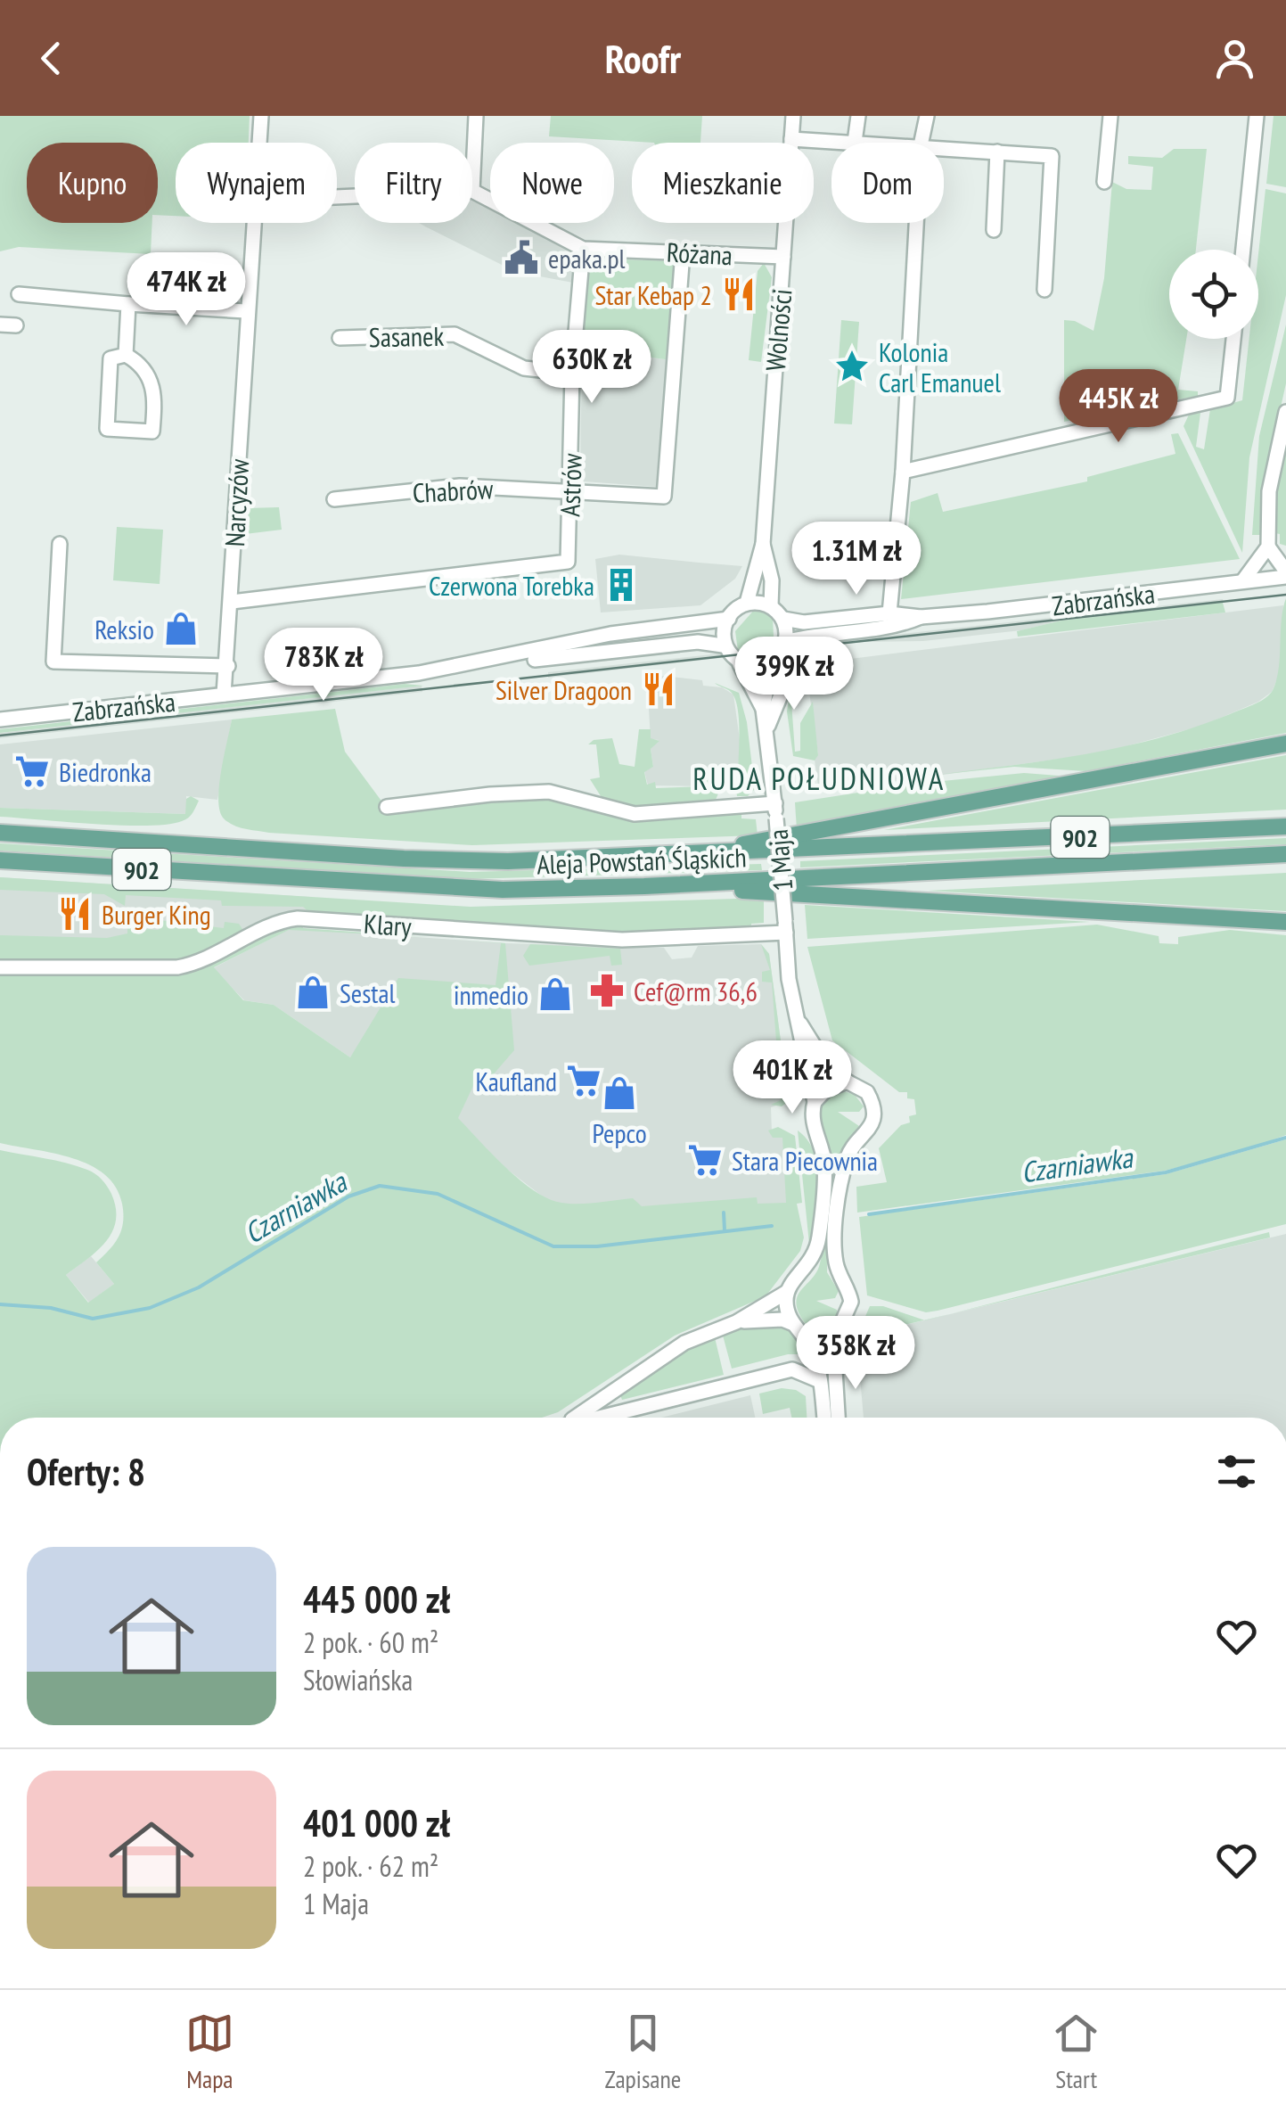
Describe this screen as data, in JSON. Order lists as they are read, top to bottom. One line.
{"streets":{"main road":["902","Aleja Powstań Śląskich"],"street":["Różana","Wolności","Sasanek","Astrów","Chabrów","Narcyzów","Zabrzańska","1 Maja","Klary"]},"crossings":[["Różana","Wolności"],["Różana","Astrów"],["Różana","Chabrów"],["Wolności","Zabrzańska"],["Wolności","1 Maja"],["Sasanek","Astrów"],["Astrów","Chabrów"],["Astrów","Narcyzów"],["Narcyzów","Zabrzańska"],["Zabrzańska","1 Maja"],["1 Maja","Klary"]],"districts":["RUDA POŁUDNIOWA"],"water":["Czarniawka"],"places":{"public building":["epaka.pl"],"restaurant":["Star Kebap 2","Silver Dragoon","Burger King"],"place":["Kolonia Carl Emanuel"],"building":["Czerwona Torebka"],"shop":["Reksio","Sestal","inmedio","Pepco"],"supermarket":["Biedronka","Kaufland","Stara Piecownia"],"pharmacy":["Cef@rm 36,6"]},"page":{"header":"Roofr","chip":["Kupno","Wynajem","Filtry","Nowe","Mieszkanie","Dom"],"price":["474K zł","630K zł","445K zł","1.31M zł","783K zł","399K zł","401K zł","358K zł"],"heading":"Oferty: 8","list":[{"name":"445 000 zł","note":"2 pok. · 60 m² · Słowiańska"},{"name":"401 000 zł","note":"2 pok. · 62 m² · 1 Maja"}],"tabs":["Mapa","Zapisane","Start"]}}
